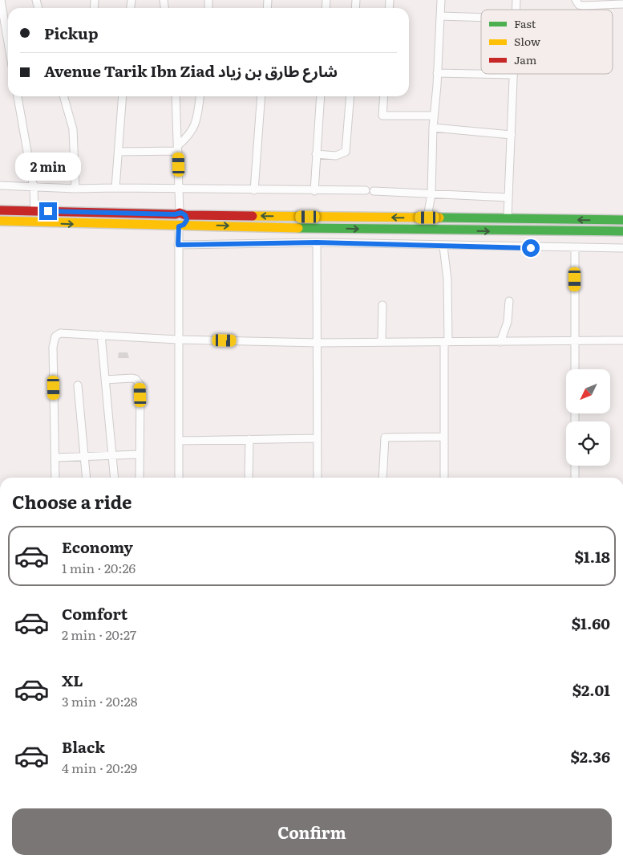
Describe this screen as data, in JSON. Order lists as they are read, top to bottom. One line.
{"legend":["Fast","Slow","Jam"],"north":"bottom left","page":{"banner":["Pickup","Avenue Tarik Ibn Ziad شارع طارق بن زياد"],"bubble":"2 min","heading":"Choose a ride","list":[{"name":"Economy","note":"1 min · 20:26","value":"$1.18"},{"name":"Comfort","note":"2 min · 20:27","value":"$1.60"},{"name":"XL","note":"3 min · 20:28","value":"$2.01"},{"name":"Black","note":"4 min · 20:29","value":"$2.36"}],"buttons":"Confirm"}}
